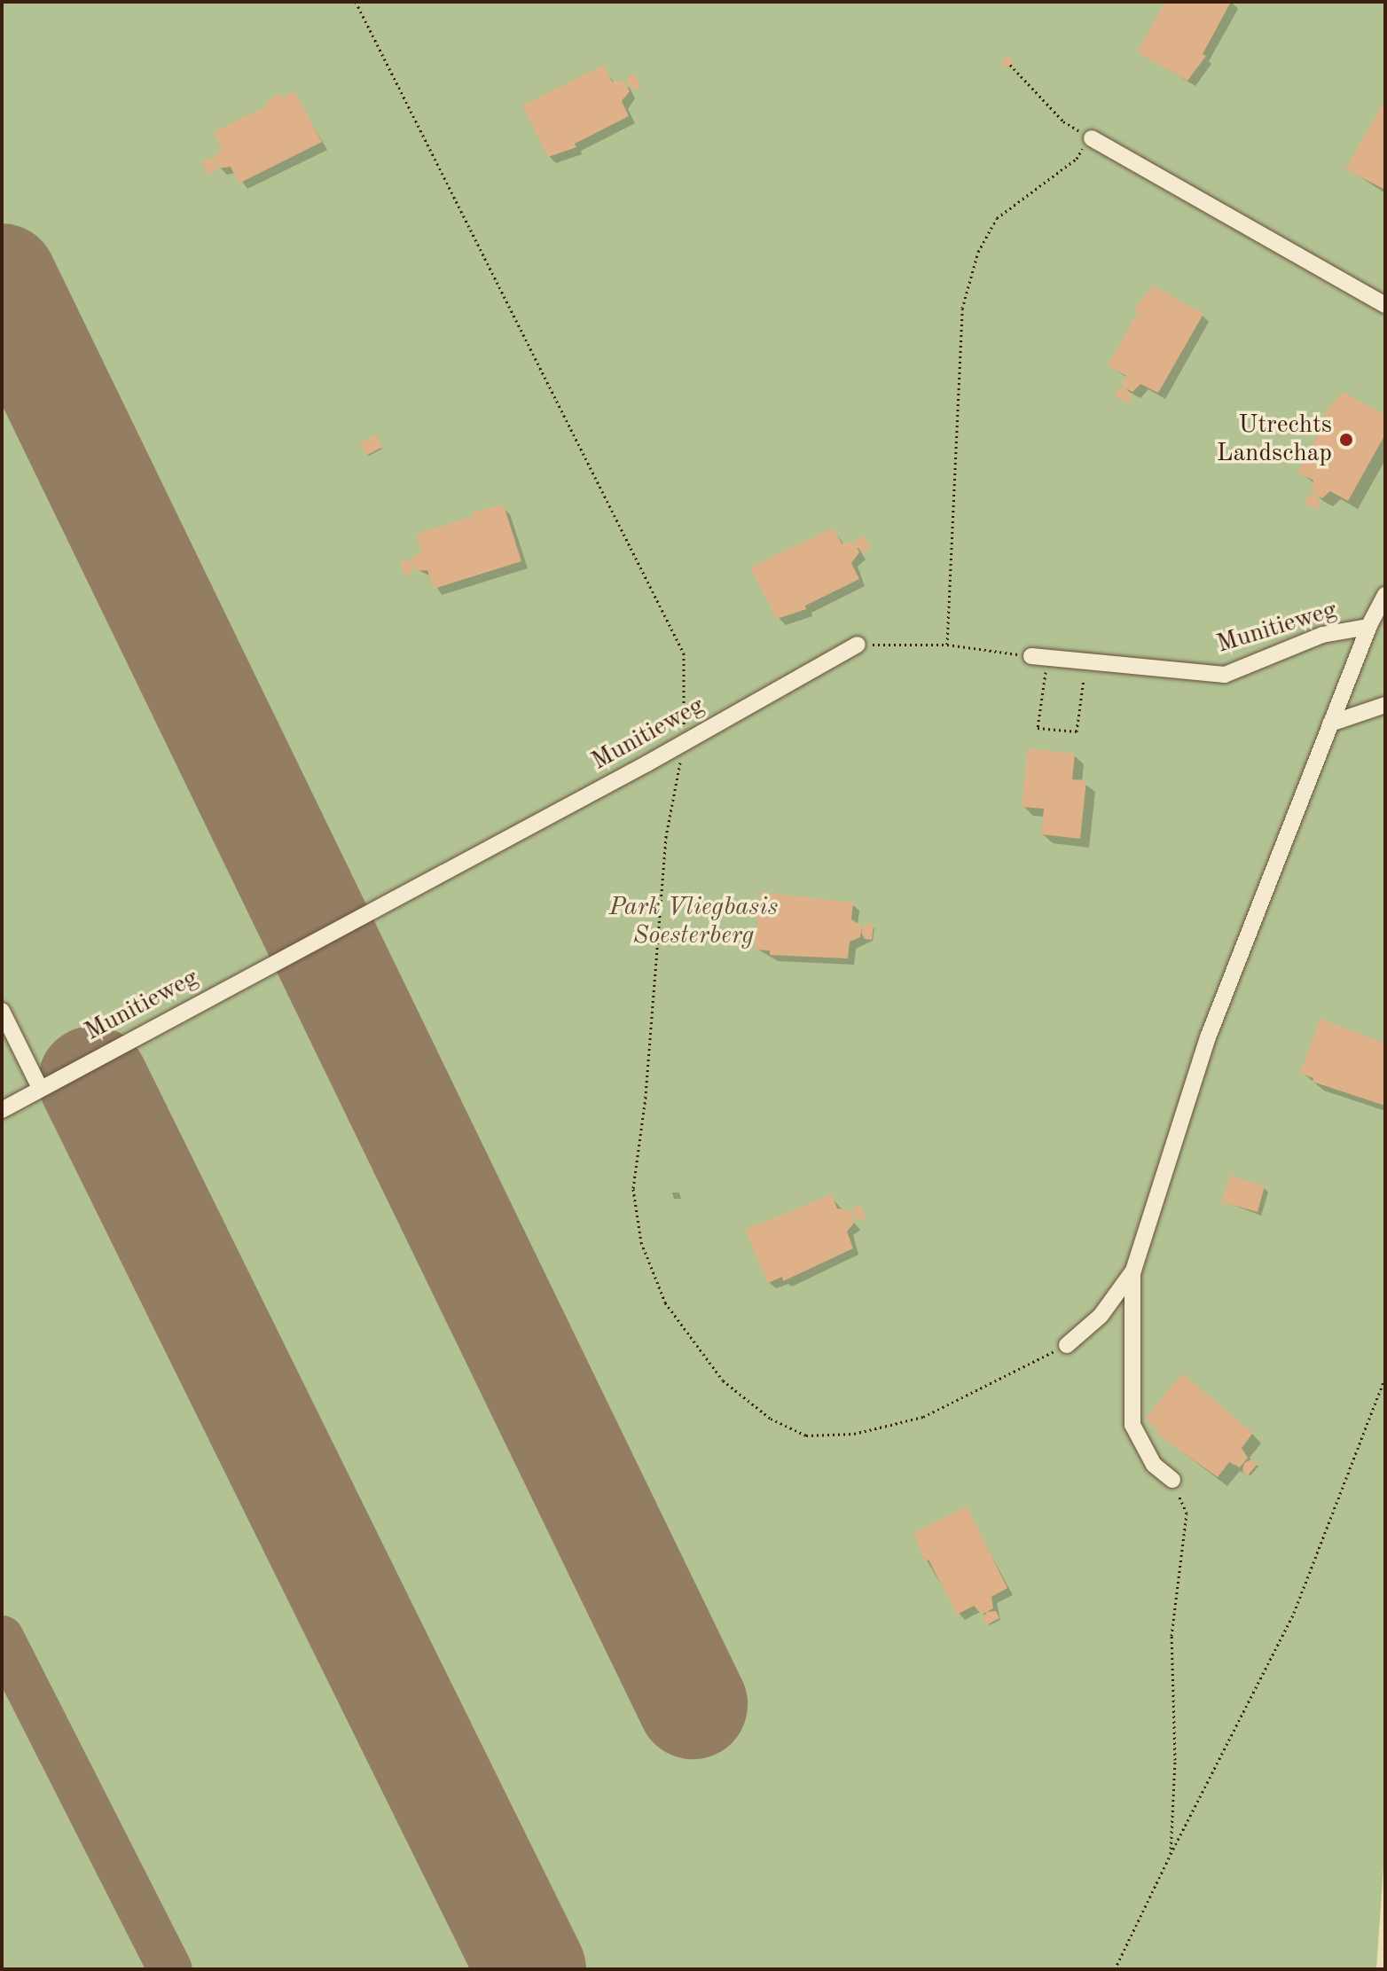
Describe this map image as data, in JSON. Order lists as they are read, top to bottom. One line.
{"streets":{"lane":["Munitieweg"]},"parks":["Park Vliegbasis Soesterberg"],"places":["Utrechts Landschap"]}
